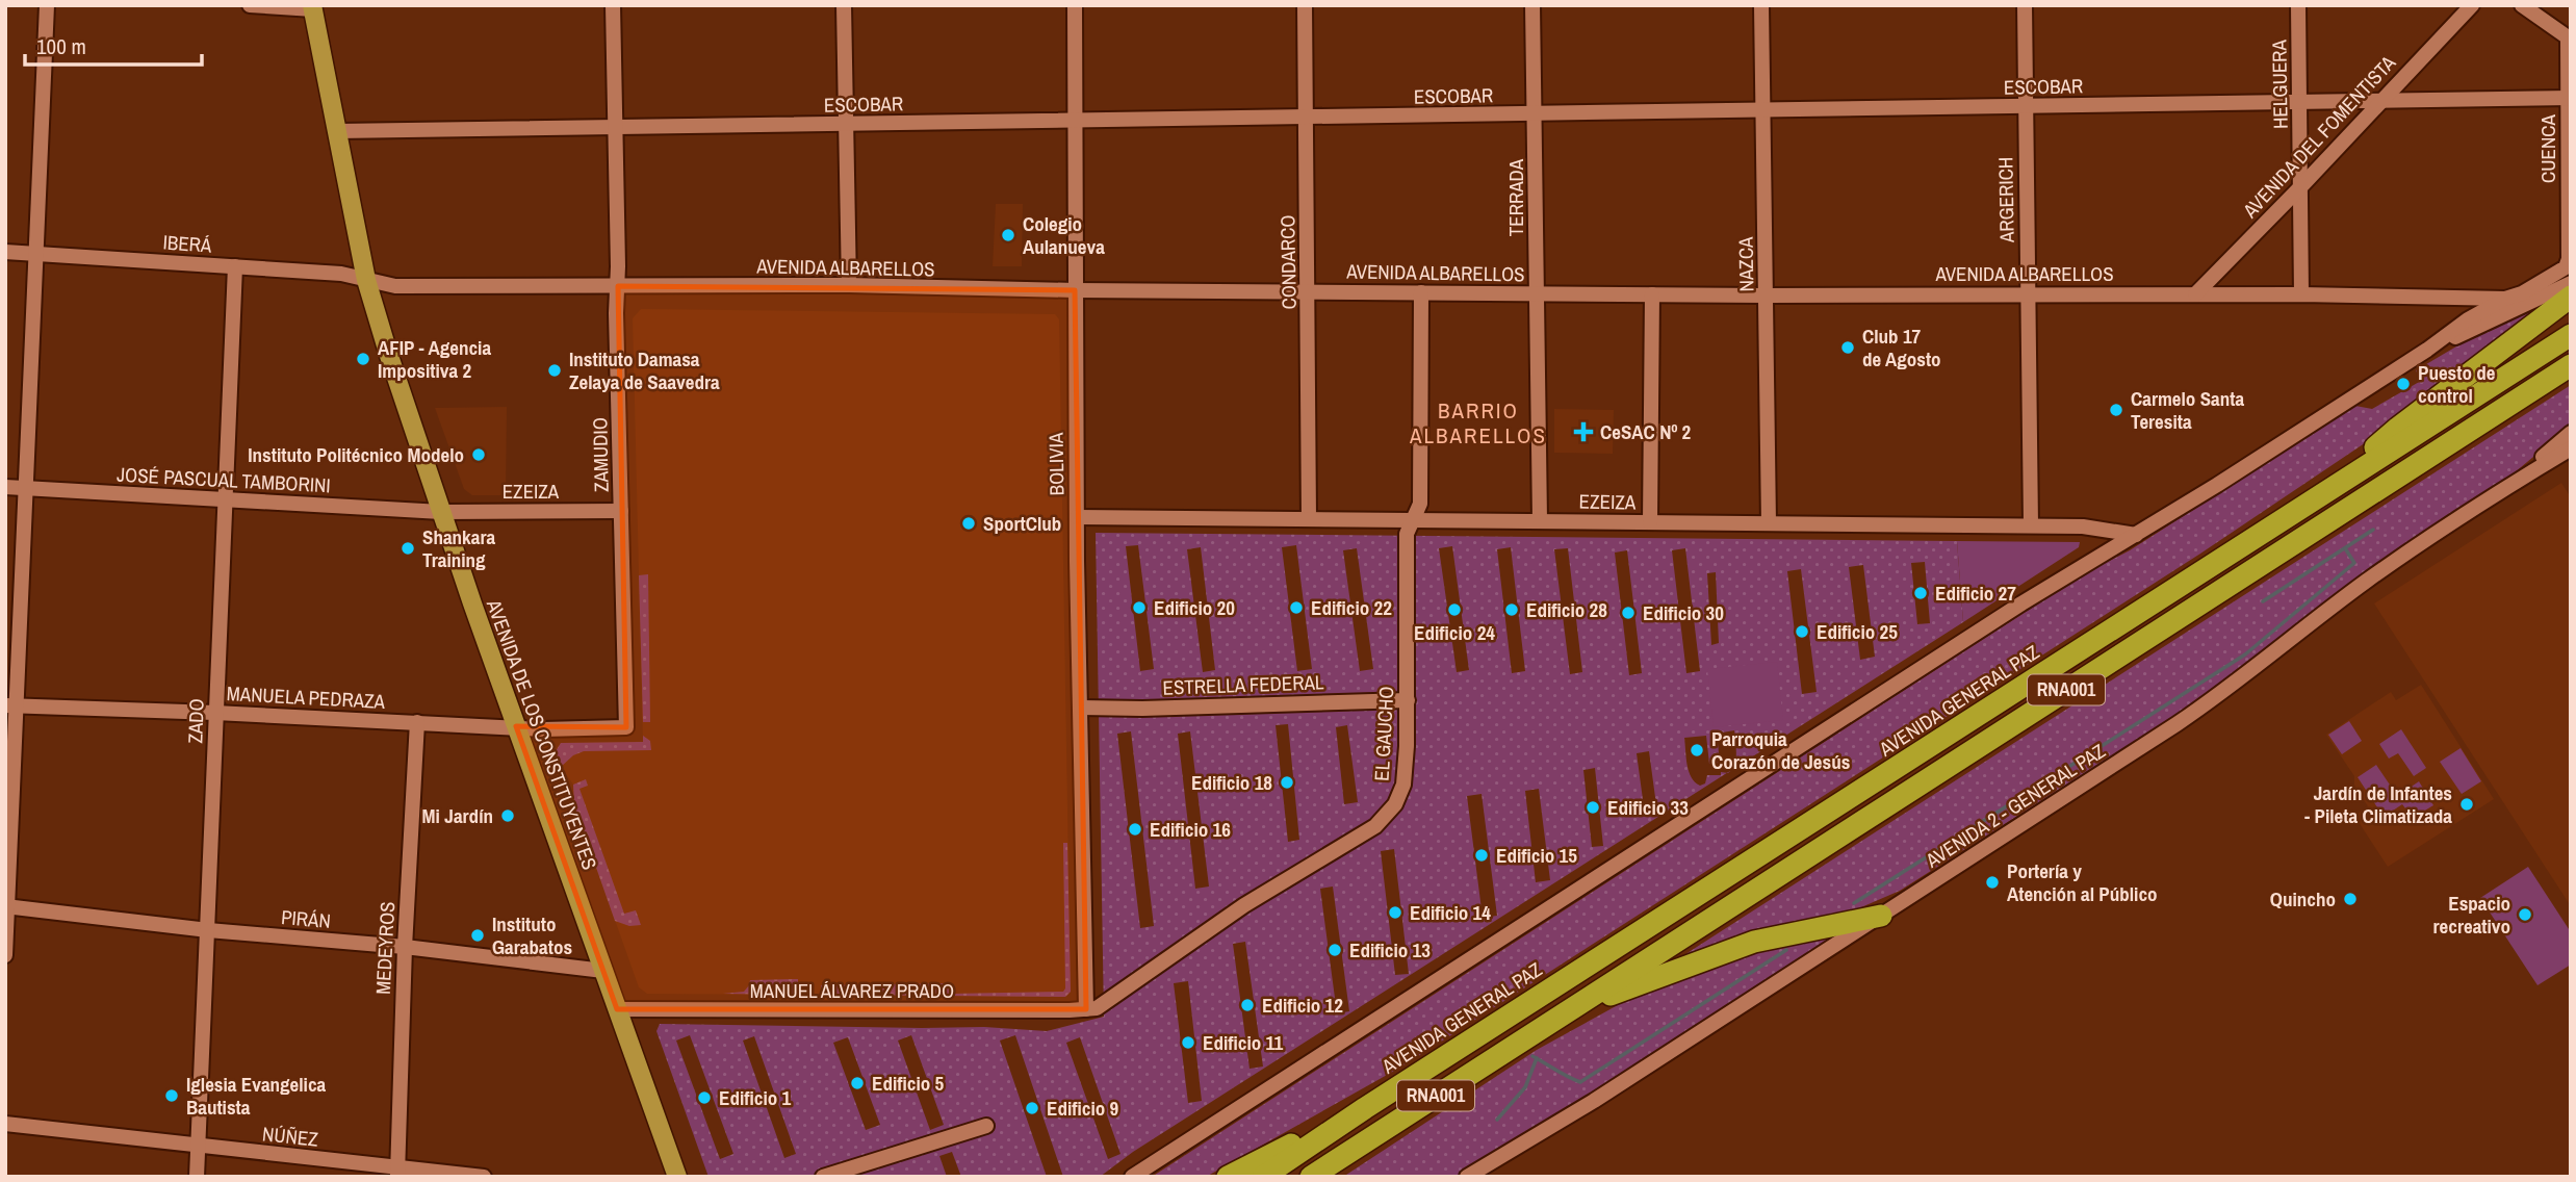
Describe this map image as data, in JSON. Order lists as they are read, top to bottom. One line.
{"streets":{"highway":["RNA001","AVENIDA GENERAL PAZ"],"main road":["AVENIDA DE LOS CONSTITUYENTES"],"street":["HELGUERA","ESCOBAR","AVENIDA DEL FOMENTISTA","CUENCA","TERRADA","ARGERICH","IBERÁ","CONDARCO","NAZCA","AVENIDA ALBARELLOS","ZAMUDIO","BOLIVIA","JOSÉ PASCUAL TAMBORINI","EZEIZA","ESTRELLA FEDERAL","MANUELA PEDRAZA","ZADO","EL GAUCHO","AVENIDA 2 - GENERAL PAZ","PIRÁN","MEDEYROS","MANUEL ÁLVAREZ PRADO","NÚÑEZ"]},"crossings":[["HELGUERA","ESCOBAR"],["HELGUERA","AVENIDA DEL FOMENTISTA"],["HELGUERA","AVENIDA ALBARELLOS"],["ESCOBAR","AVENIDA DEL FOMENTISTA"],["ESCOBAR","CUENCA"],["ESCOBAR","TERRADA"],["ESCOBAR","ARGERICH"],["ESCOBAR","CONDARCO"],["ESCOBAR","NAZCA"],["ESCOBAR","ZAMUDIO"],["ESCOBAR","BOLIVIA"],["ESCOBAR","AVENIDA DE LOS CONSTITUYENTES"],["AVENIDA DEL FOMENTISTA","AVENIDA ALBARELLOS"],["TERRADA","AVENIDA ALBARELLOS"],["TERRADA","EZEIZA"],["ARGERICH","AVENIDA ALBARELLOS"],["ARGERICH","EZEIZA"],["IBERÁ","AVENIDA ALBARELLOS"],["IBERÁ","ZADO"],["IBERÁ","AVENIDA DE LOS CONSTITUYENTES"],["CONDARCO","AVENIDA ALBARELLOS"],["CONDARCO","EZEIZA"],["NAZCA","AVENIDA ALBARELLOS"],["NAZCA","EZEIZA"],["AVENIDA ALBARELLOS","ZAMUDIO"],["AVENIDA ALBARELLOS","BOLIVIA"],["AVENIDA ALBARELLOS","EL GAUCHO"],["AVENIDA ALBARELLOS","AVENIDA DE LOS CONSTITUYENTES"],["ZAMUDIO","EZEIZA"],["ZAMUDIO","MANUELA PEDRAZA"],["BOLIVIA","EZEIZA"],["BOLIVIA","ESTRELLA FEDERAL"],["BOLIVIA","EL GAUCHO"],["BOLIVIA","MANUEL ÁLVAREZ PRADO"],["JOSÉ PASCUAL TAMBORINI","EZEIZA"],["JOSÉ PASCUAL TAMBORINI","ZADO"],["JOSÉ PASCUAL TAMBORINI","AVENIDA DE LOS CONSTITUYENTES"],["EZEIZA","EL GAUCHO"],["EZEIZA","AVENIDA DE LOS CONSTITUYENTES"],["ESTRELLA FEDERAL","EL GAUCHO"],["MANUELA PEDRAZA","ZADO"],["MANUELA PEDRAZA","AVENIDA DE LOS CONSTITUYENTES"],["MANUELA PEDRAZA","MEDEYROS"],["ZADO","PIRÁN"],["ZADO","NÚÑEZ"],["EL GAUCHO","MANUEL ÁLVAREZ PRADO"],["AVENIDA DE LOS CONSTITUYENTES","PIRÁN"],["AVENIDA DE LOS CONSTITUYENTES","MANUEL ÁLVAREZ PRADO"],["PIRÁN","MEDEYROS"],["MEDEYROS","NÚÑEZ"]],"districts":["BARRIO ALBARELLOS"],"places":{"other":["Colegio Aulanueva","Club 17 de Agosto","AFIP - Agencia Impositiva 2","Instituto Damasa Zelaya de Saavedra","Puesto de control","Carmelo Santa Teresita","Instituto Politécnico Modelo","SportClub","Shankara Training","Edificio 27","Edificio 20","Edificio 22","Edificio 24","Edificio 28","Edificio 30","Edificio 25","Parroquia Corazón de Jesús","Edificio 18","Jardín de Infantes - Pileta Climatizada","Edificio 33","Mi Jardín","Edificio 16","Edificio 15","Portería y Atención al Público","Quincho","Edificio 14","Espacio recreativo","Instituto Garabatos","Edificio 13","Edificio 12","Edificio 11","Edificio 5","Iglesia Evangelica Bautista","Edificio 1","Edificio 9"],"health":["CeSAC Nº 2"]},"scale_bar":"100 m"}
